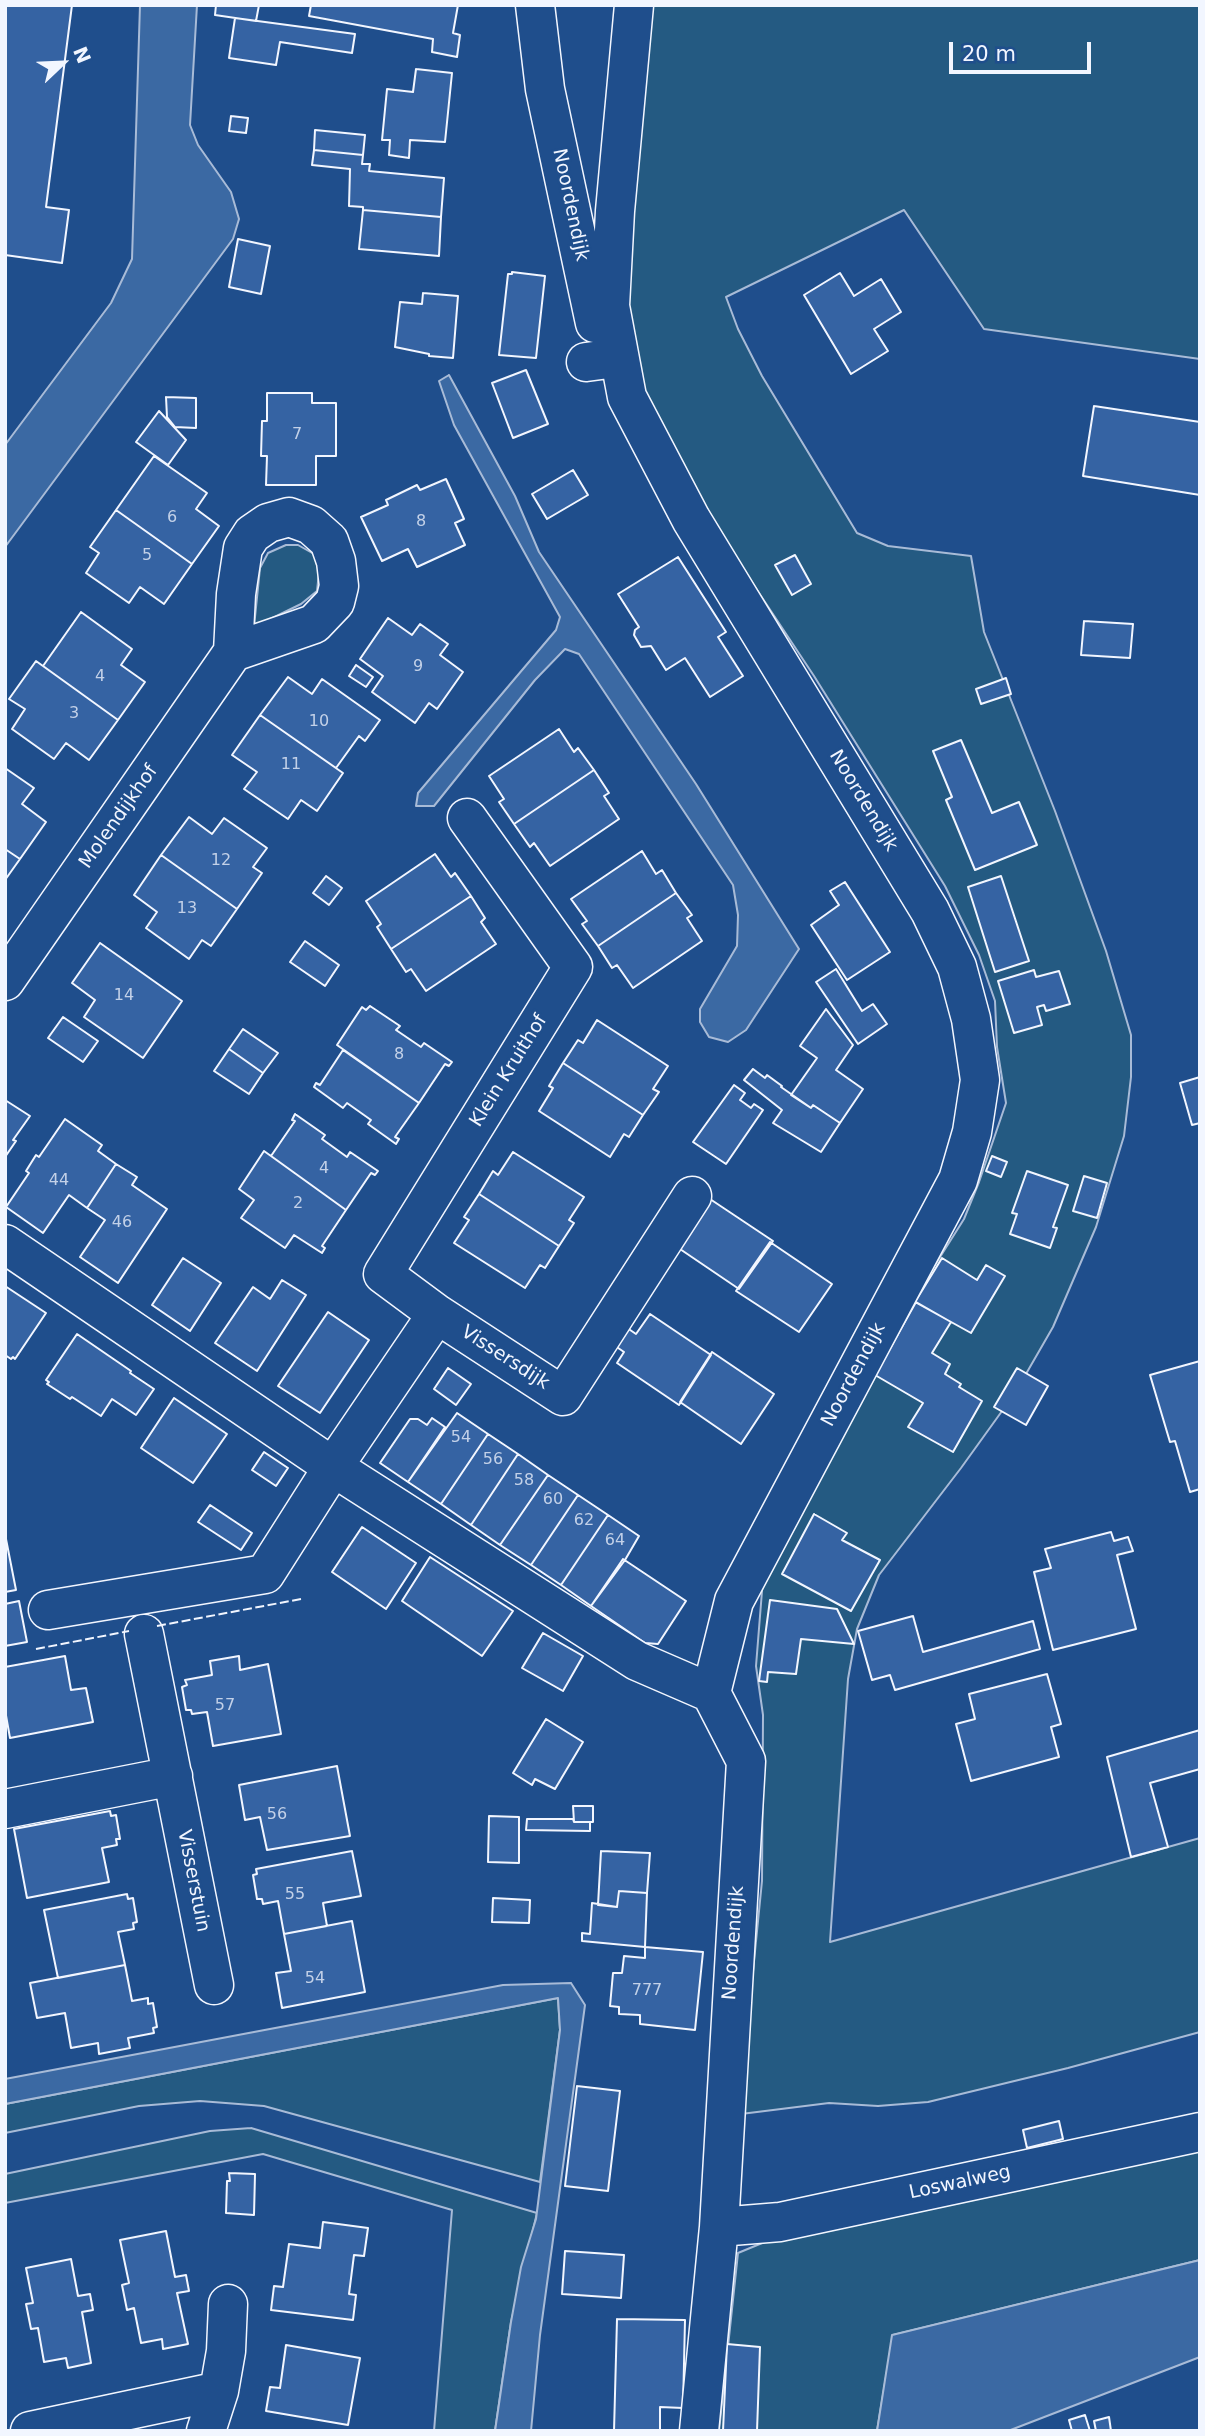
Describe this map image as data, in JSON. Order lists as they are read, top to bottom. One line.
{"streets":{"street":["Noordendijk","Molendijkhof","Klein Kruithof","Vissersdijk","Visserstuin","Loswalweg"]},"crossings":[["Noordendijk","Loswalweg"],["Klein Kruithof","Vissersdijk"]],"house_numbers":["7","6","8","5","9","4","3","10","11","12","13","14","8","4","44","2","46","54","56","58","60","62","64","57","56","55","54","777"],"scale_bar":"20 m","north":"top right"}
